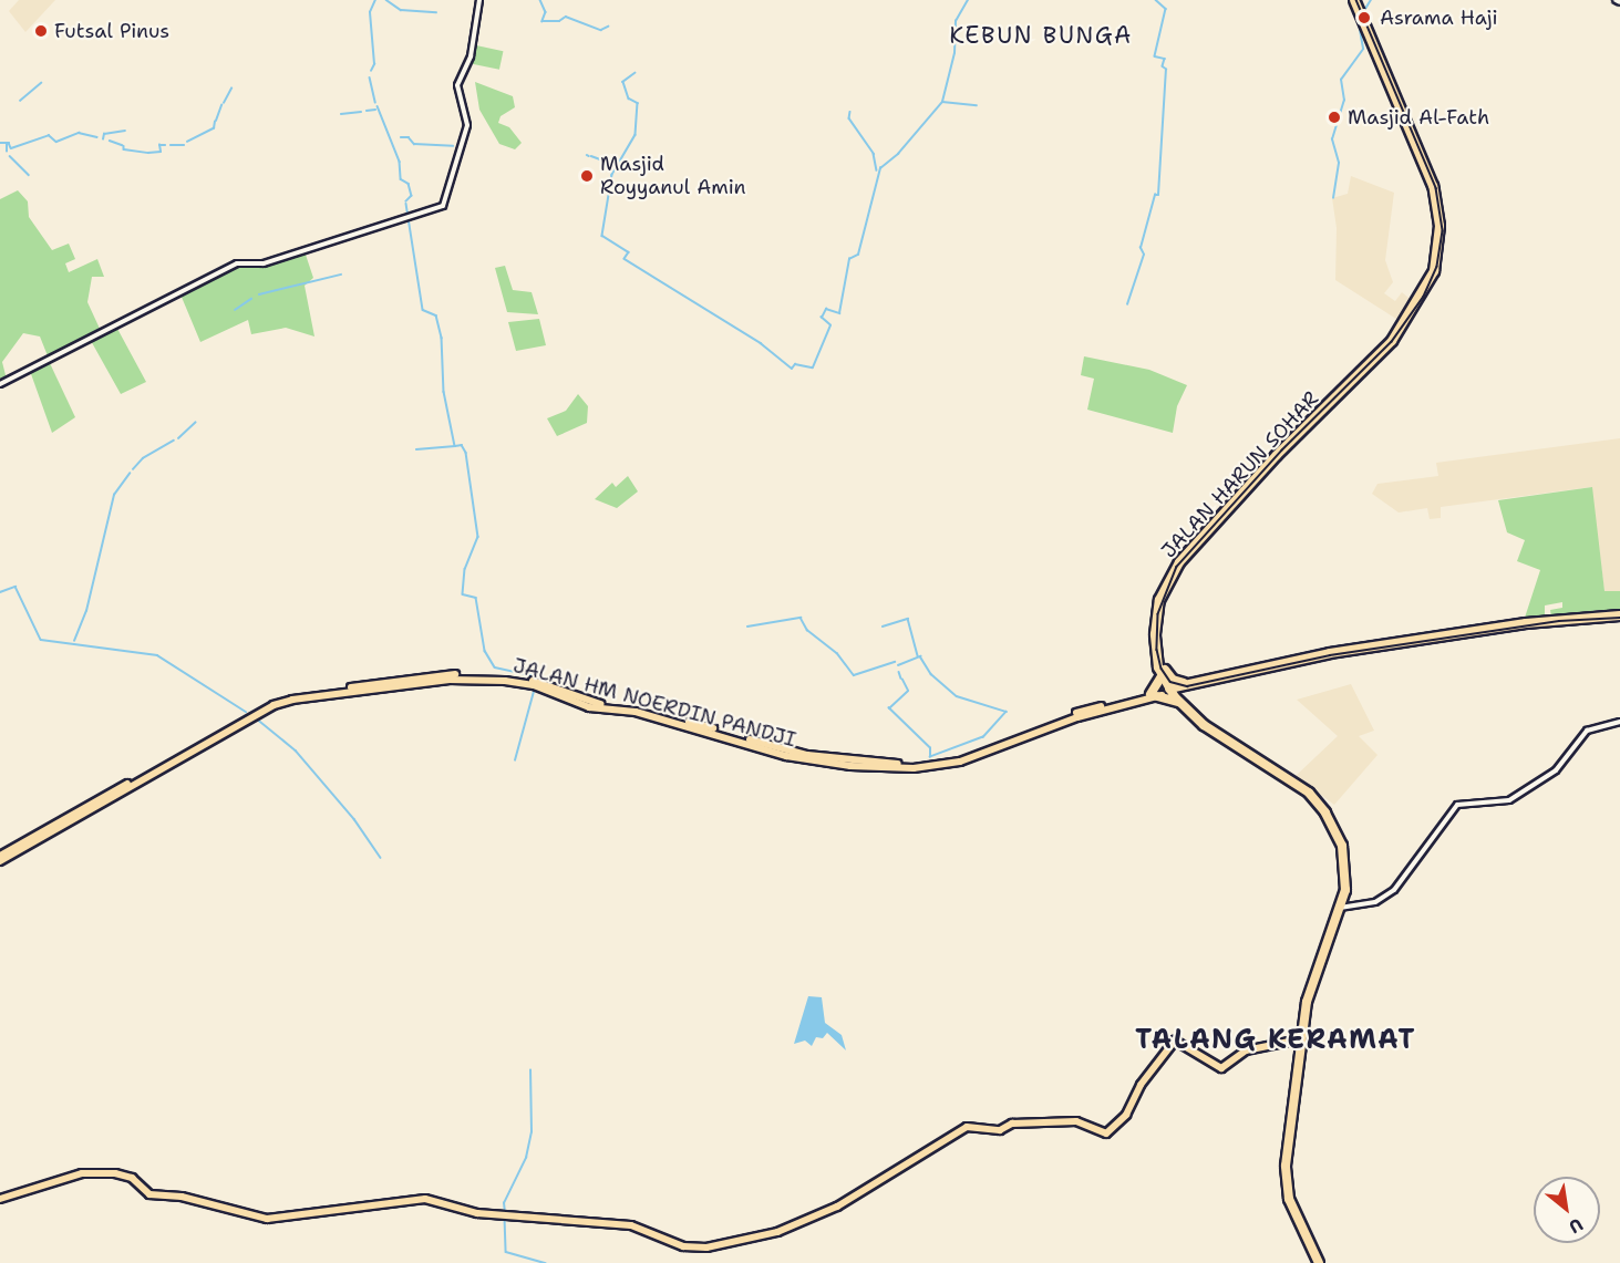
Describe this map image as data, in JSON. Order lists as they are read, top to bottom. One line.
{"streets":{"highway":["JALAN HARUN SOHAR"],"main road":["JALAN HM NOERDIN PANDJI"]},"crossings":[["JALAN HARUN SOHAR","JALAN HM NOERDIN PANDJI"]],"districts":["KEBUN BUNGA","TALANG KERAMAT"],"places":["Asrama Haji","Futsal Pinus","Masjid Al-Fath","Masjid Royyanul Amin"],"north":"bottom right"}
